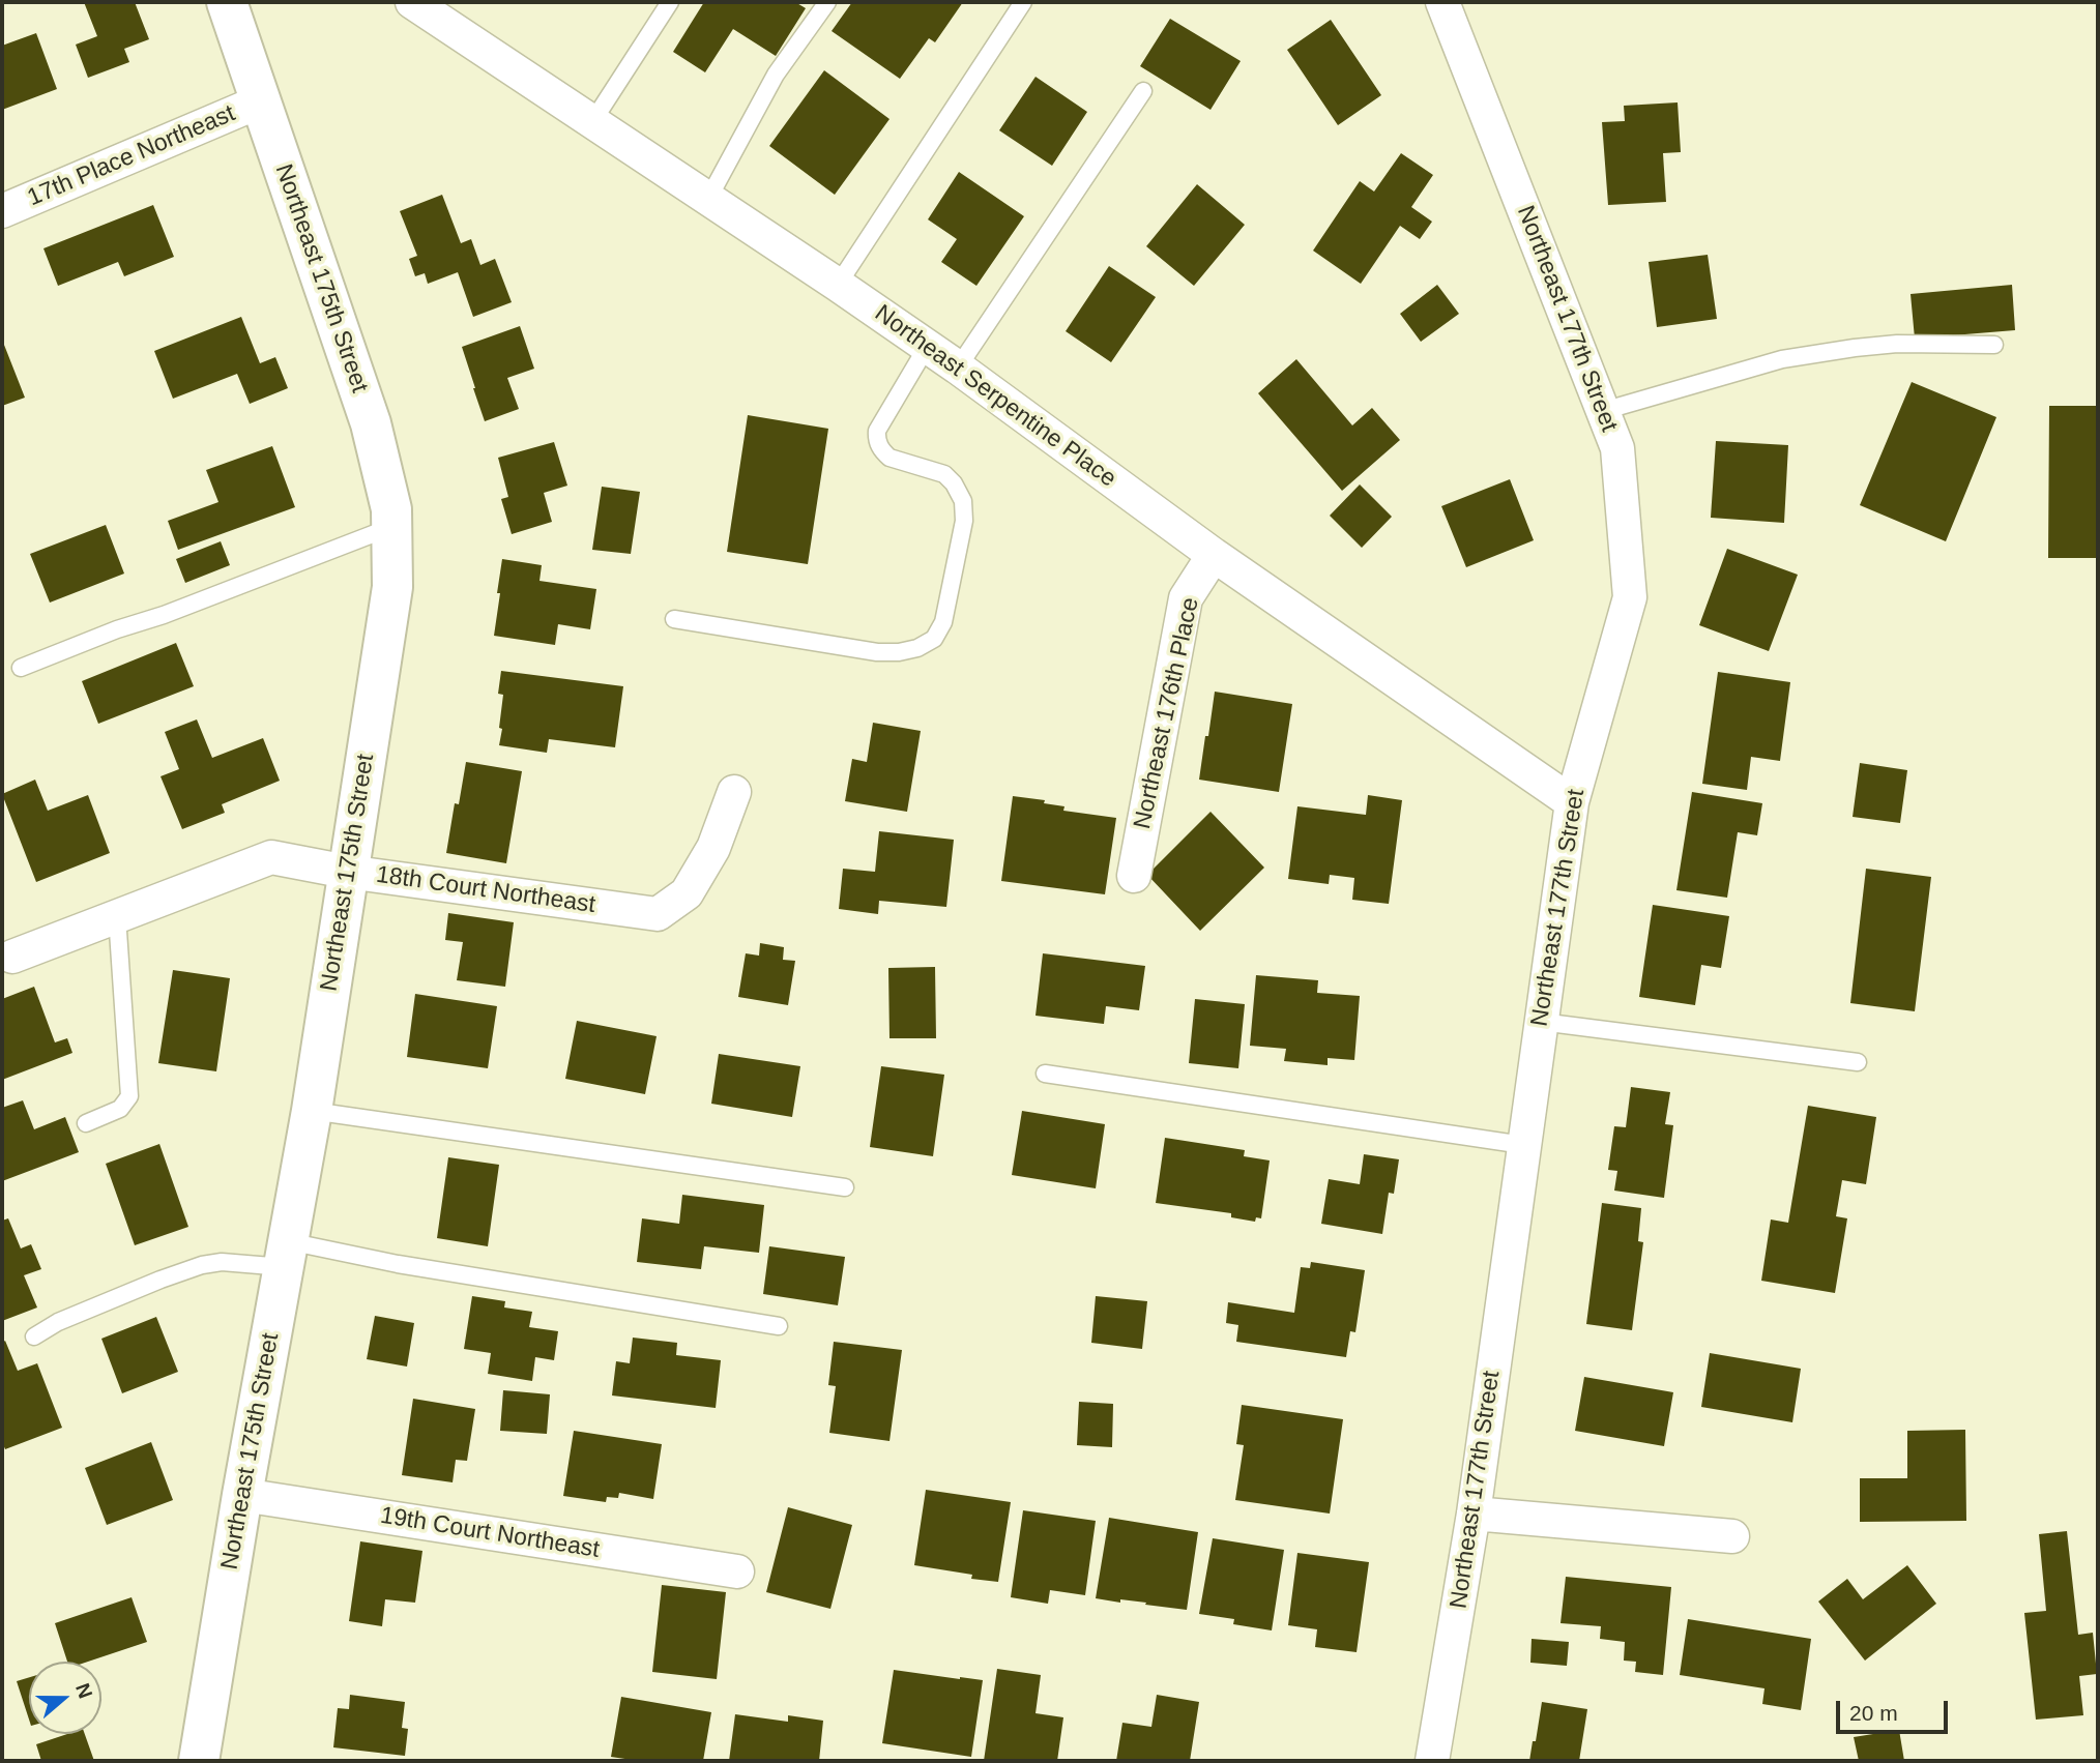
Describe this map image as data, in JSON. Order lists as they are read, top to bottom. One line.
{"streets":{"street":["17th Place Northeast","Northeast 175th Street","Northeast 177th Street","Northeast Serpentine Place","Northeast 176th Place","18th Court Northeast","19th Court Northeast"]},"crossings":[["17th Place Northeast","Northeast 175th Street"],["Northeast 175th Street","18th Court Northeast"],["Northeast 175th Street","19th Court Northeast"],["Northeast 177th Street","Northeast Serpentine Place"],["Northeast Serpentine Place","Northeast 176th Place"]],"scale_bar":"20 m","north":"right"}
